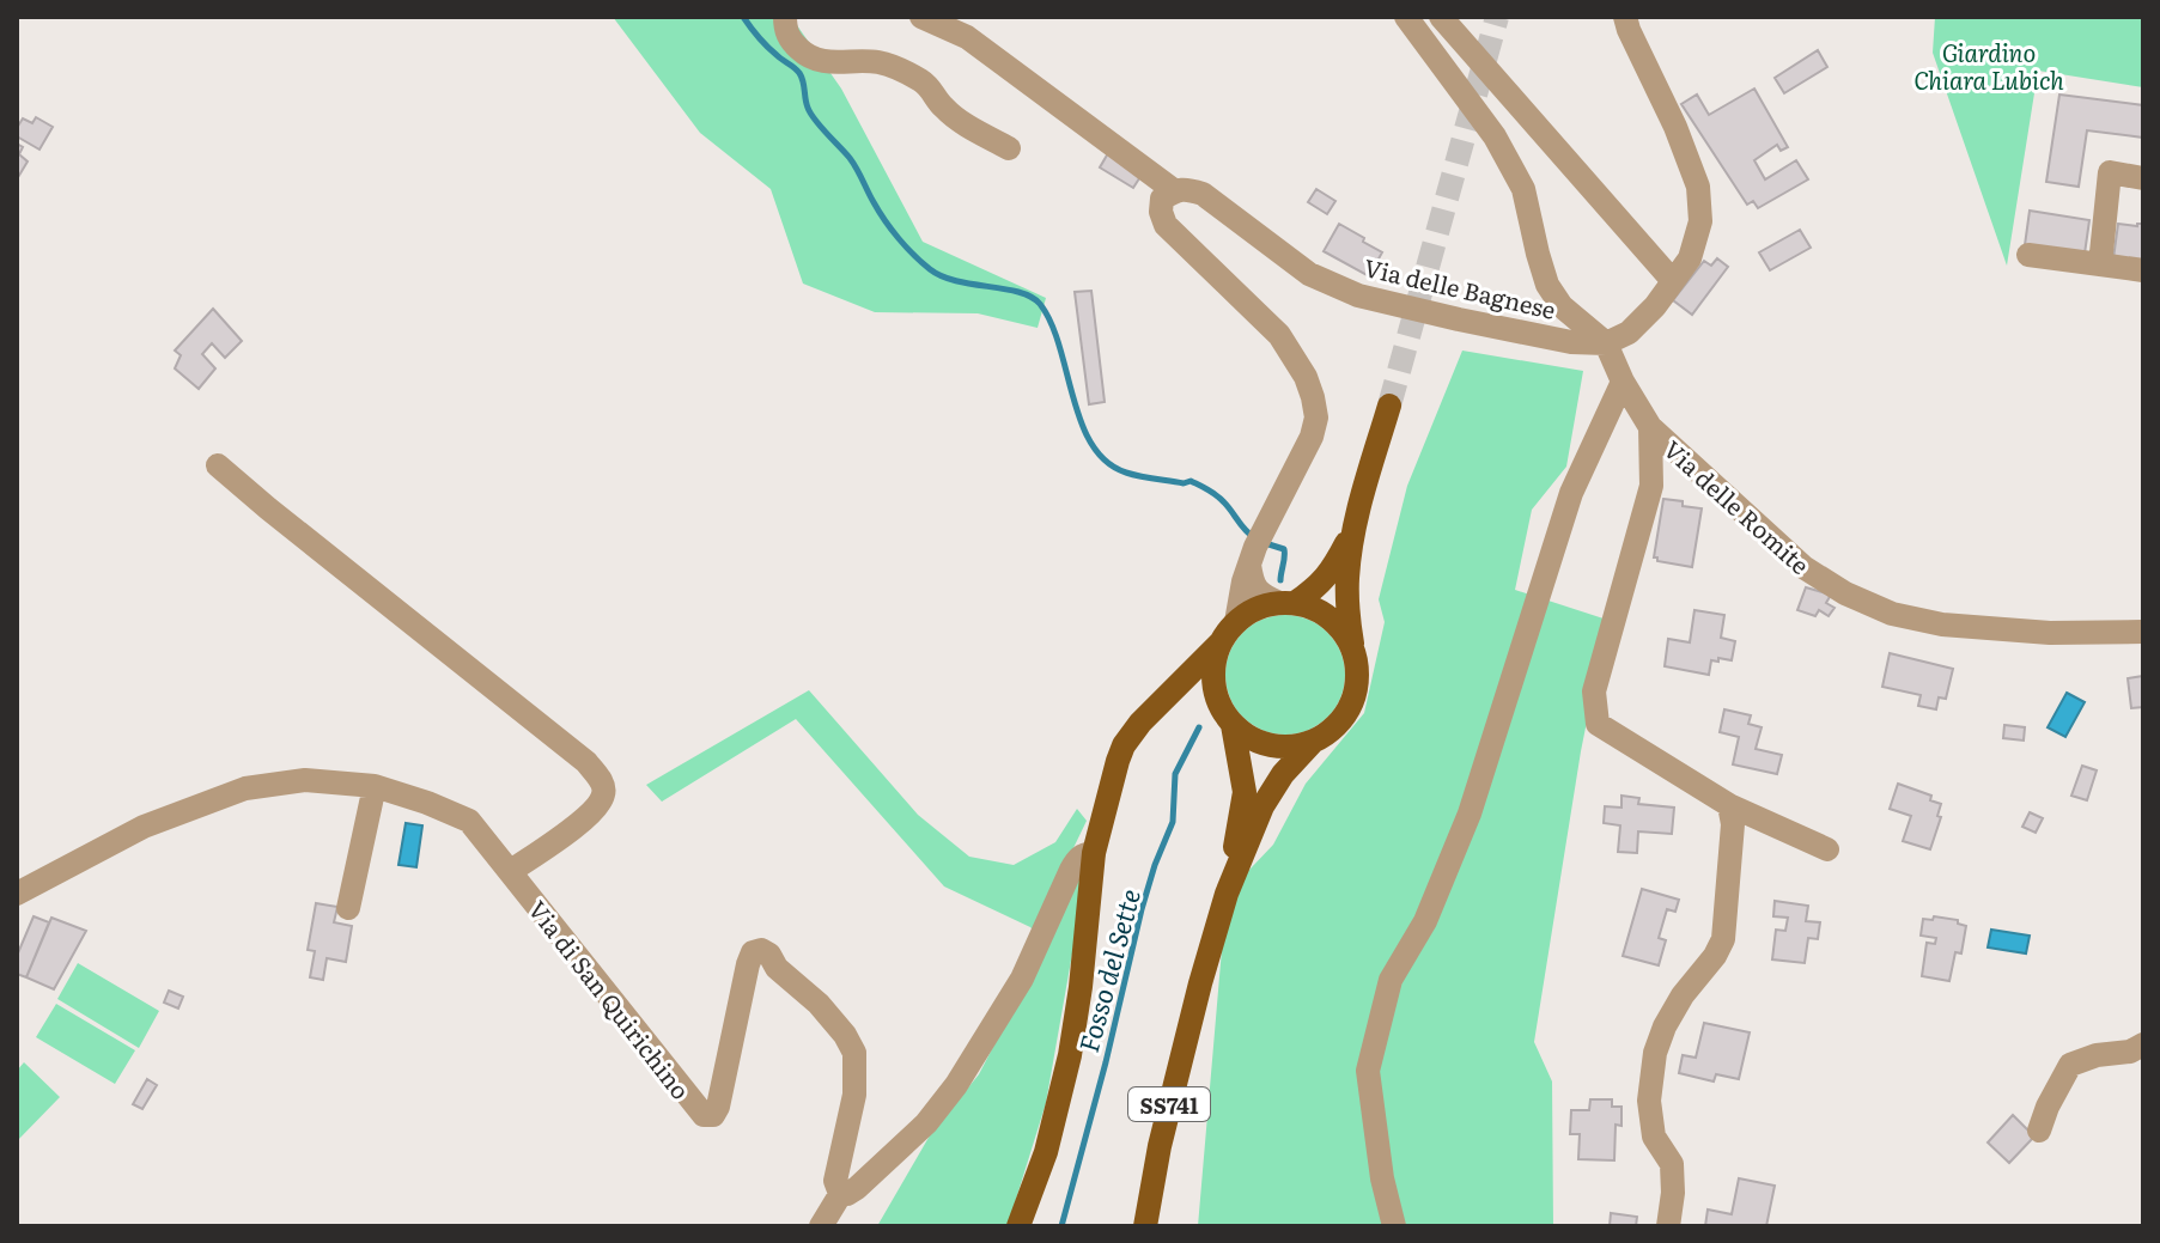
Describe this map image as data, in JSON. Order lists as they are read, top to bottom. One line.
{"streets":{"main road":["SS741"],"street":["Via delle Bagnese","Via delle Romite","Via di San Quirichino"]},"crossings":[["Via delle Bagnese","Via delle Romite"]],"water":["Fosso del Sette"],"parks":["Giardino Chiara Lubich"]}
